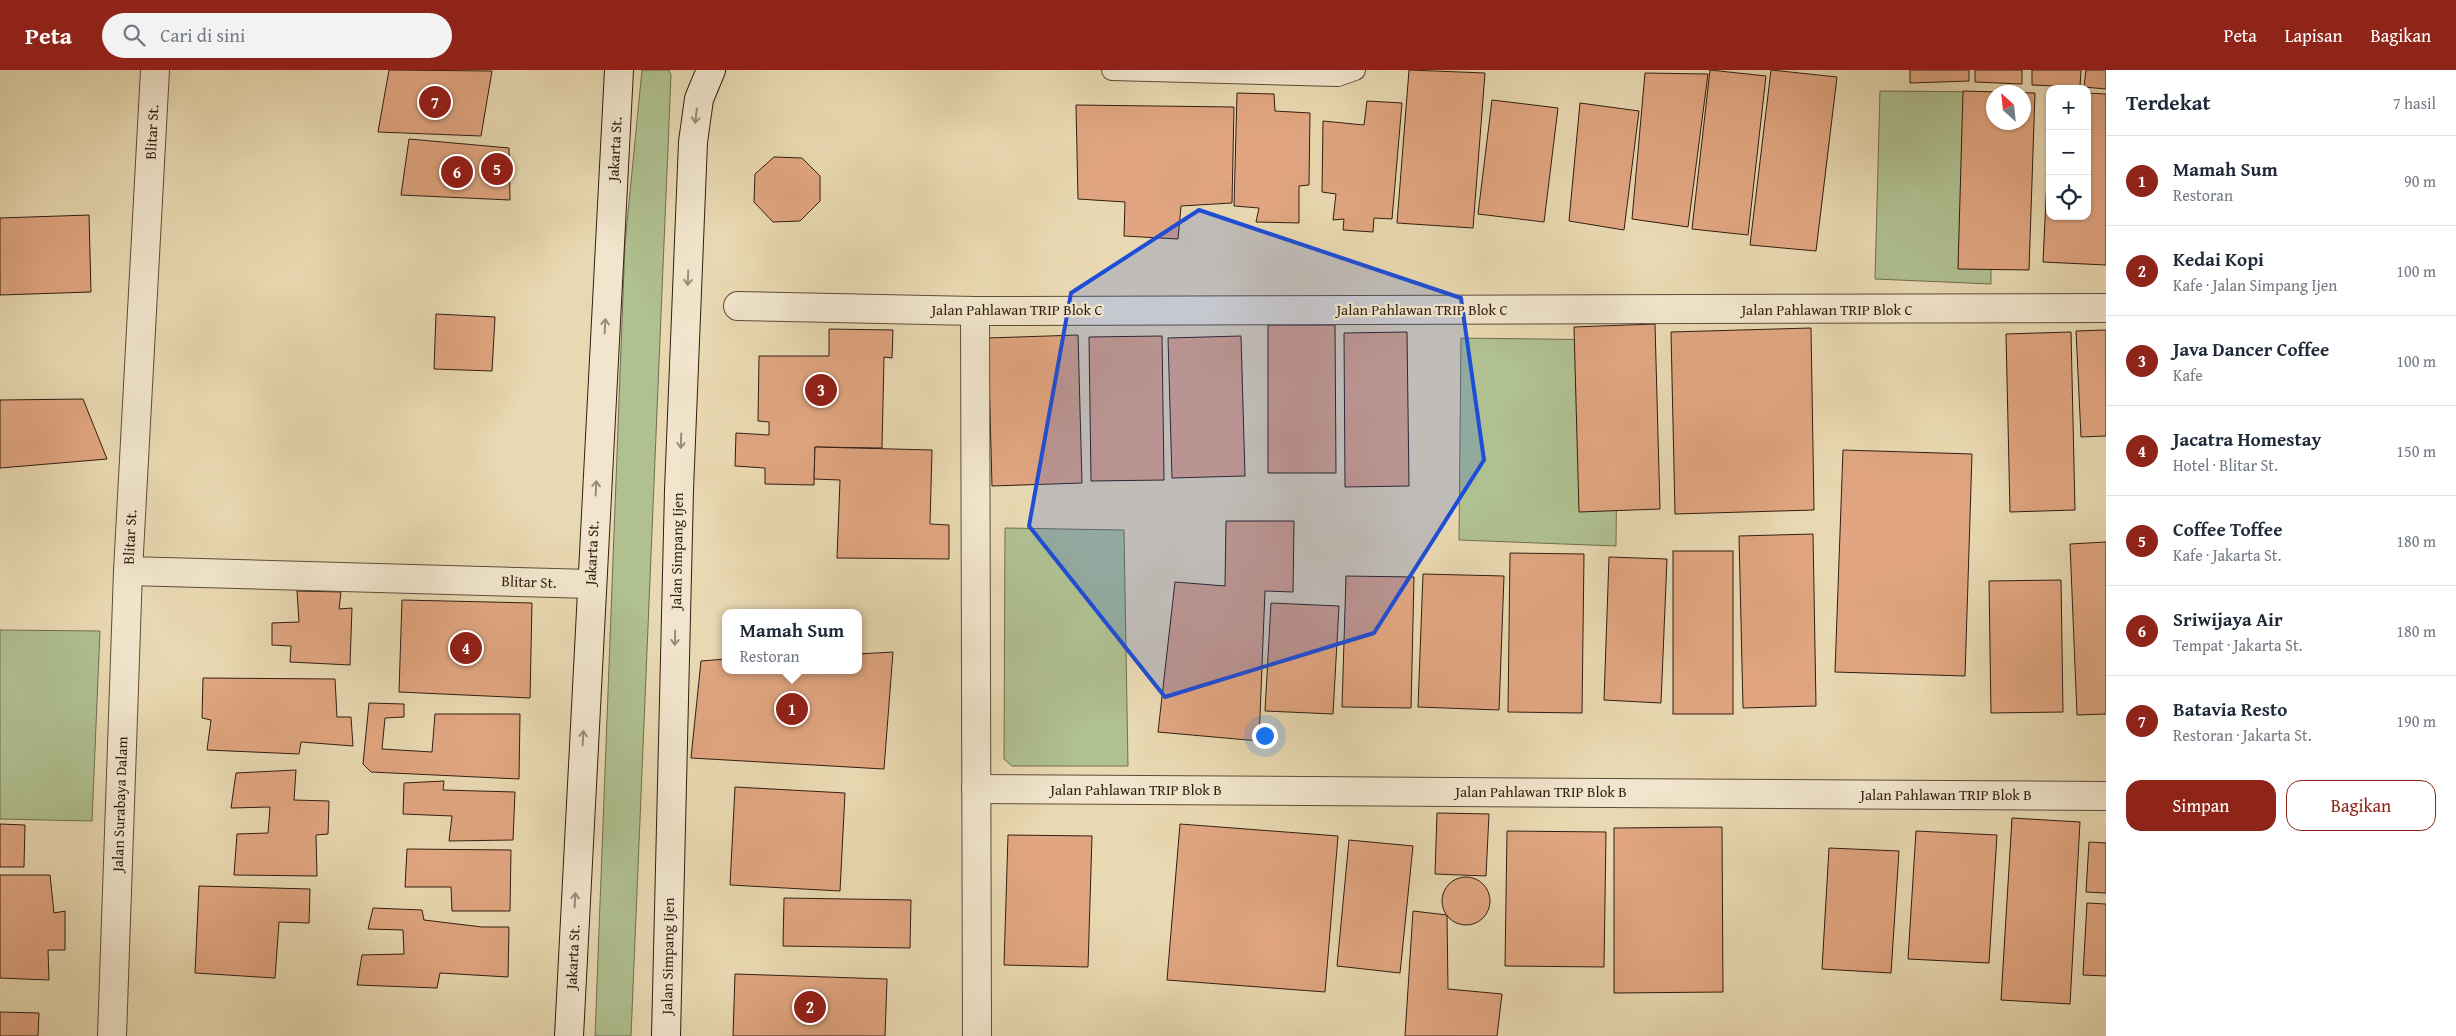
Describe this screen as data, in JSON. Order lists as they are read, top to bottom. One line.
{"streets":{"street":["Blitar St.","Jakarta St.","Jalan Pahlawan TRIP Blok C","Jalan Simpang Ijen","Jalan Pahlawan TRIP Blok B","Jalan Surabaya Dalam"]},"crossings":[["Blitar St.","Jakarta St."],["Blitar St.","Jalan Surabaya Dalam"]],"one_way":["Jakarta St.","Jalan Simpang Ijen"],"north":"top left","page":{"header":"Peta","search":"Cari di sini","nav":["Peta","Lapisan","Bagikan"],"heading":["Terdekat","7 hasil"],"pins":["7","5","6","3","4","1","2"],"map_buttons":["+","−"],"list":[{"mark":"1","name":"Mamah Sum","note":"Restoran","value":"90 m"},{"mark":"2","name":"Kedai Kopi","note":"Kafe · Jalan Simpang Ijen","value":"100 m"},{"mark":"3","name":"Java Dancer Coffee","note":"Kafe","value":"100 m"},{"mark":"4","name":"Jacatra Homestay","note":"Hotel · Blitar St.","value":"150 m"},{"mark":"5","name":"Coffee Toffee","note":"Kafe · Jakarta St.","value":"180 m"},{"mark":"6","name":"Sriwijaya Air","note":"Tempat · Jakarta St.","value":"180 m"},{"mark":"7","name":"Batavia Resto","note":"Restoran · Jakarta St.","value":"190 m"}],"popup":["Mamah Sum","Restoran"],"buttons":["Simpan","Bagikan"]}}
